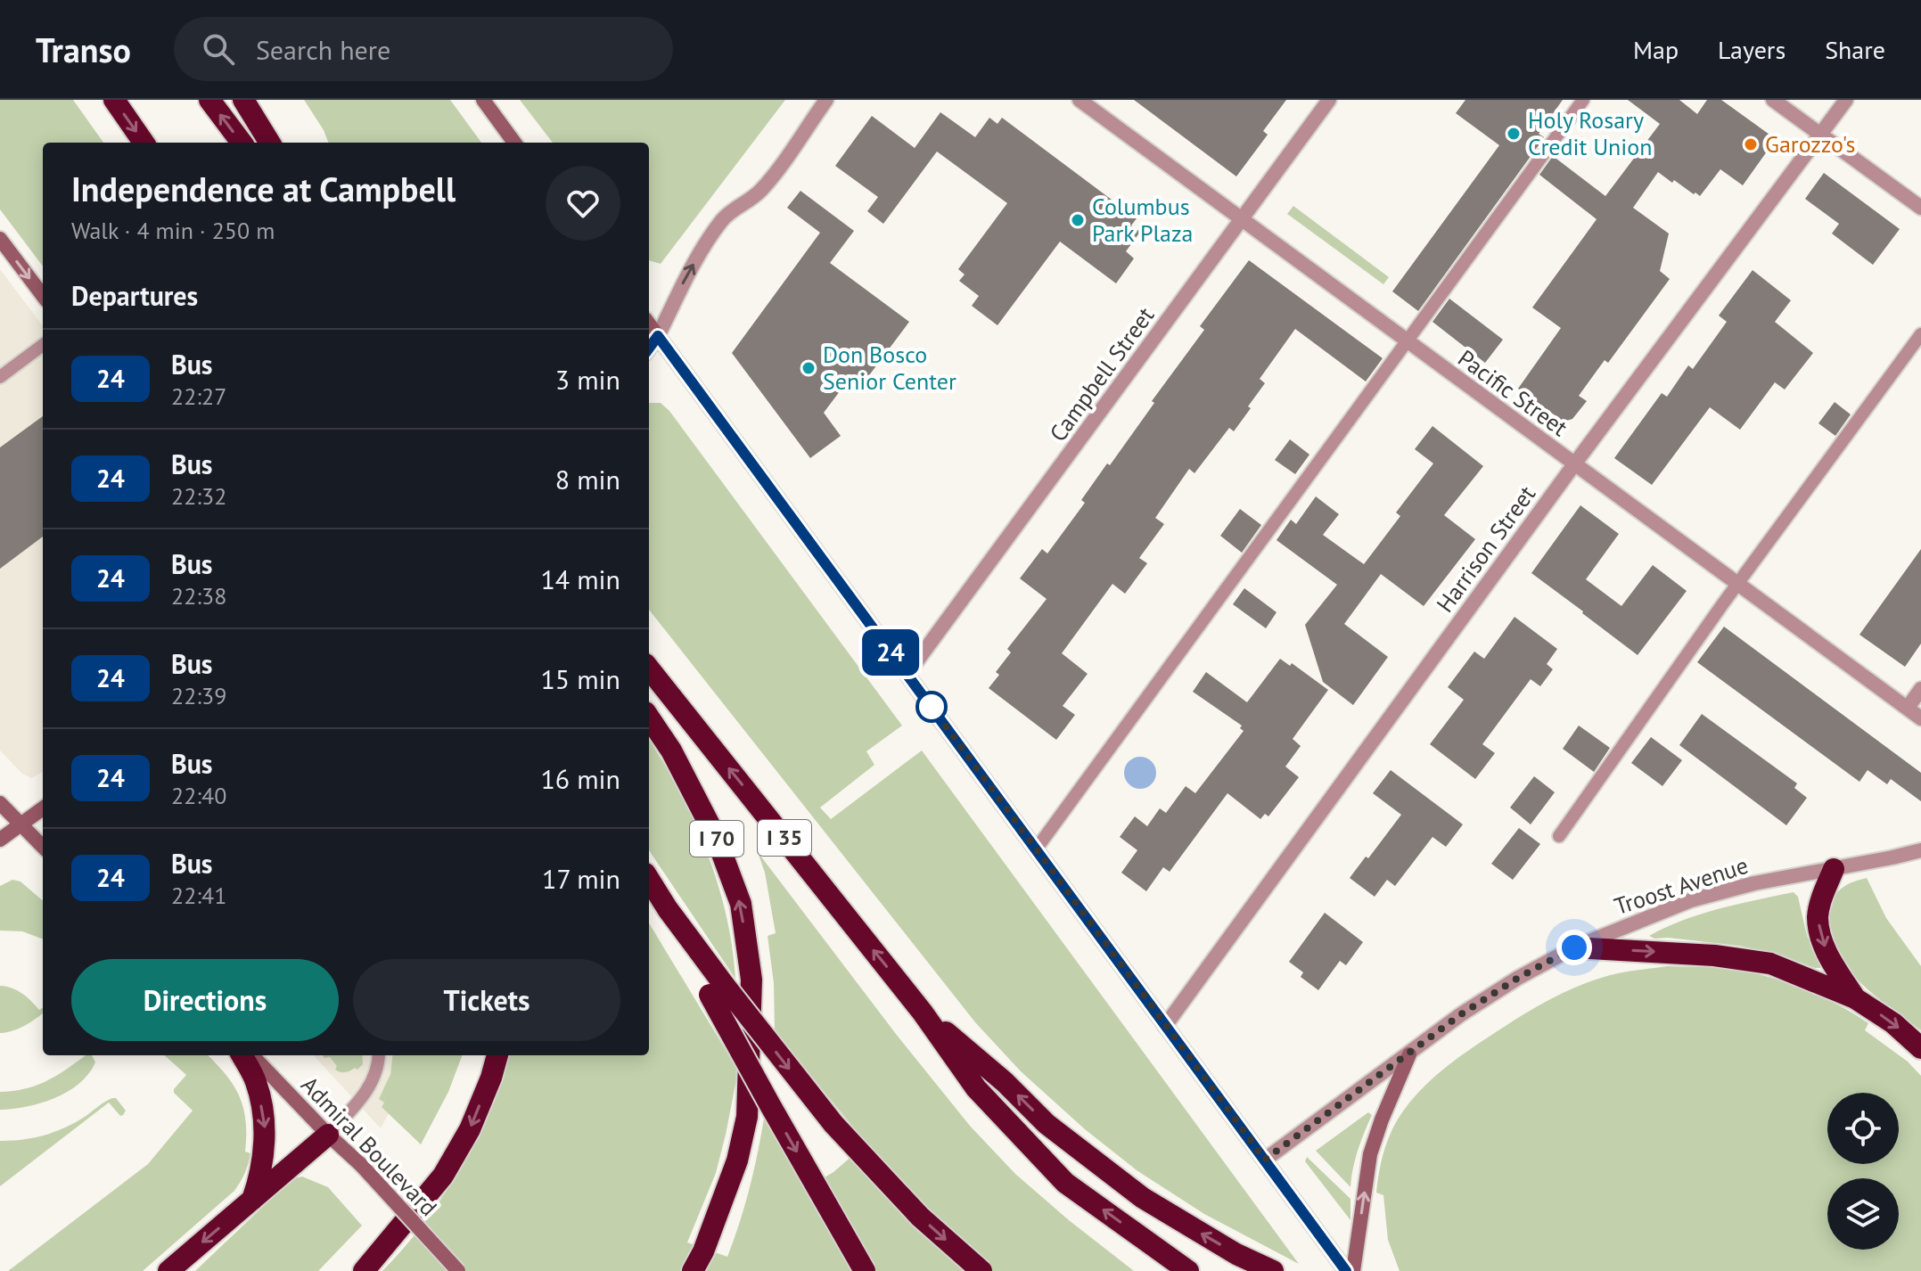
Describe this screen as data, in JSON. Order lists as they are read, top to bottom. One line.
{"streets":{"highway":["I 35","I 70"],"main road":["Admiral Boulevard"],"street":["Campbell Street","Pacific Street","Harrison Street","Troost Avenue"]},"crossings":[["Campbell Street","Pacific Street"],["Pacific Street","Harrison Street"]],"places":["Holy Rosary Credit Union","Garozzo's","Columbus Park Plaza","Don Bosco Senior Center"],"lines":["bus line 24"],"page":{"header":"Transo","search":"Search here","nav":["Map","Layers","Share"],"on_map":"24","heading":[["Independence at Campbell","Walk · 4 min · 250 m"],"Departures"],"list":[{"mark":"24","name":"Bus","note":"22:27","value":"3 min"},{"mark":"24","name":"Bus","note":"22:32","value":"8 min"},{"mark":"24","name":"Bus","note":"22:38","value":"14 min"},{"mark":"24","name":"Bus","note":"22:39","value":"15 min"},{"mark":"24","name":"Bus","note":"22:40","value":"16 min"},{"mark":"24","name":"Bus","note":"22:41","value":"17 min"}],"buttons":["Directions","Tickets"]}}
